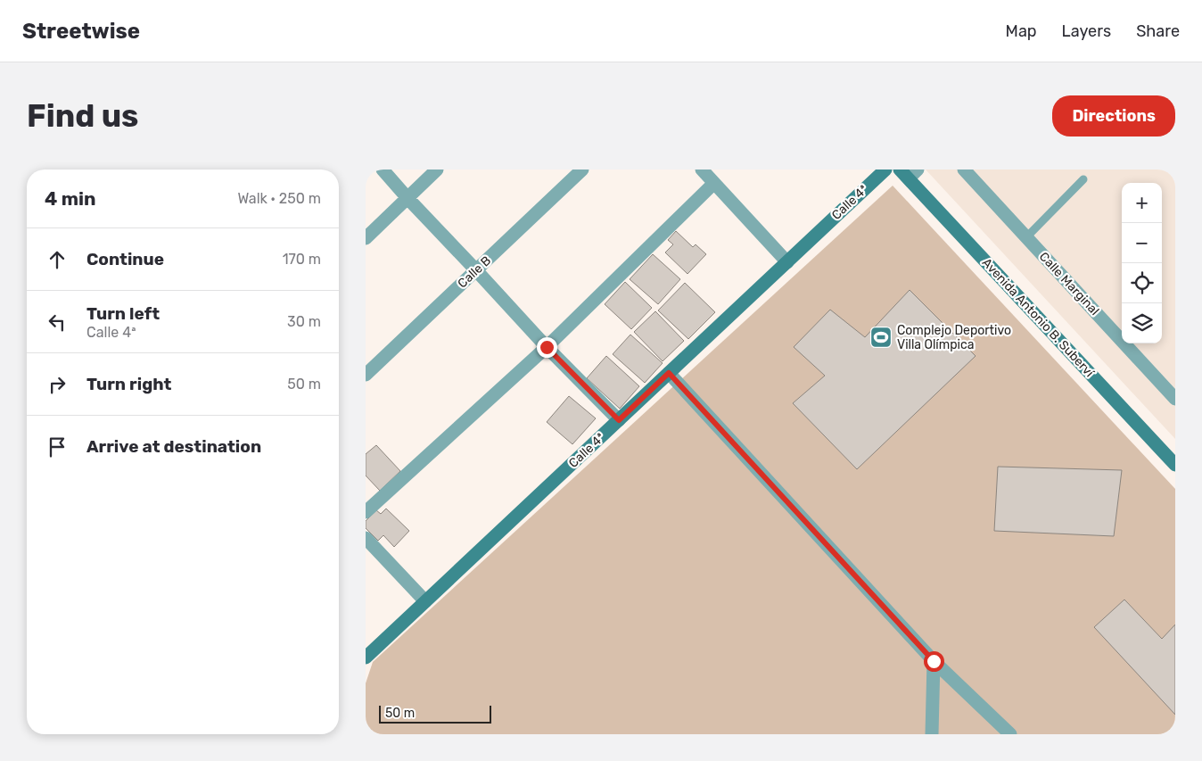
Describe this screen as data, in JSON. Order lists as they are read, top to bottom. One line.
{"streets":{"street":["Calle 4ª","Calle B","Calle Marginal","Avenida Antonio B. Suberví"]},"places":{"sports":["Complejo Deportivo Villa Olímpica"]},"scale_bar":"50 m","page":{"header":"Streetwise","nav":["Map","Layers","Share"],"buttons":"Directions","title":"Find us","heading":["4 min","Walk · 250 m"],"map_buttons":["+","−"],"list":[["Continue","170 m"],["Turn left","Calle 4ª","30 m"],["Turn right","50 m"],"Arrive at destination"],"scale":"50 m"}}
